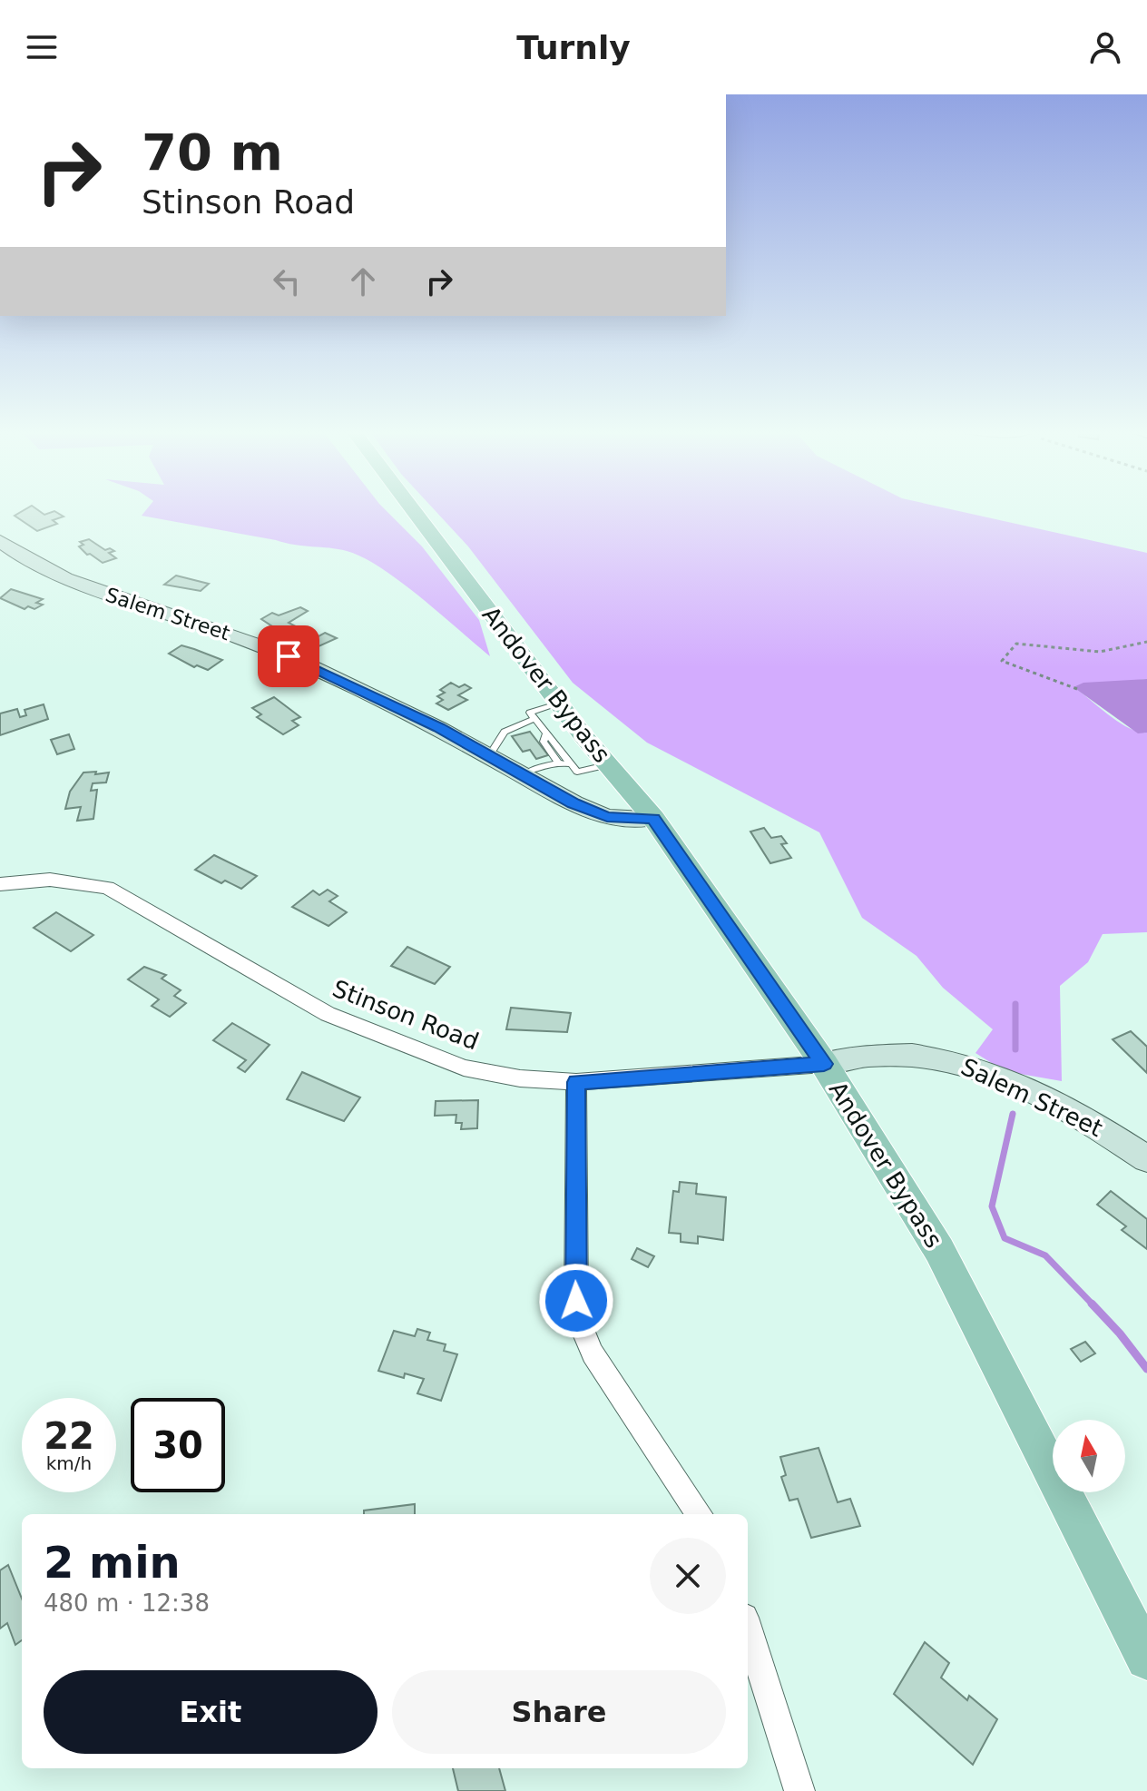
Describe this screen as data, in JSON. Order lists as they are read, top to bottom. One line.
{"streets":{"main road":["Andover Bypass"],"street":["Salem Street","Stinson Road"]},"crossings":[["Salem Street","Andover Bypass"],["Salem Street","Stinson Road"],["Andover Bypass","Stinson Road"]],"north":"top","page":{"header":"Turnly","turn":["70 m","Stinson Road"],"speed":"22 km/h","limit":"30","heading":["2 min","480 m · 12:38"],"buttons":["Exit","Share"]}}
